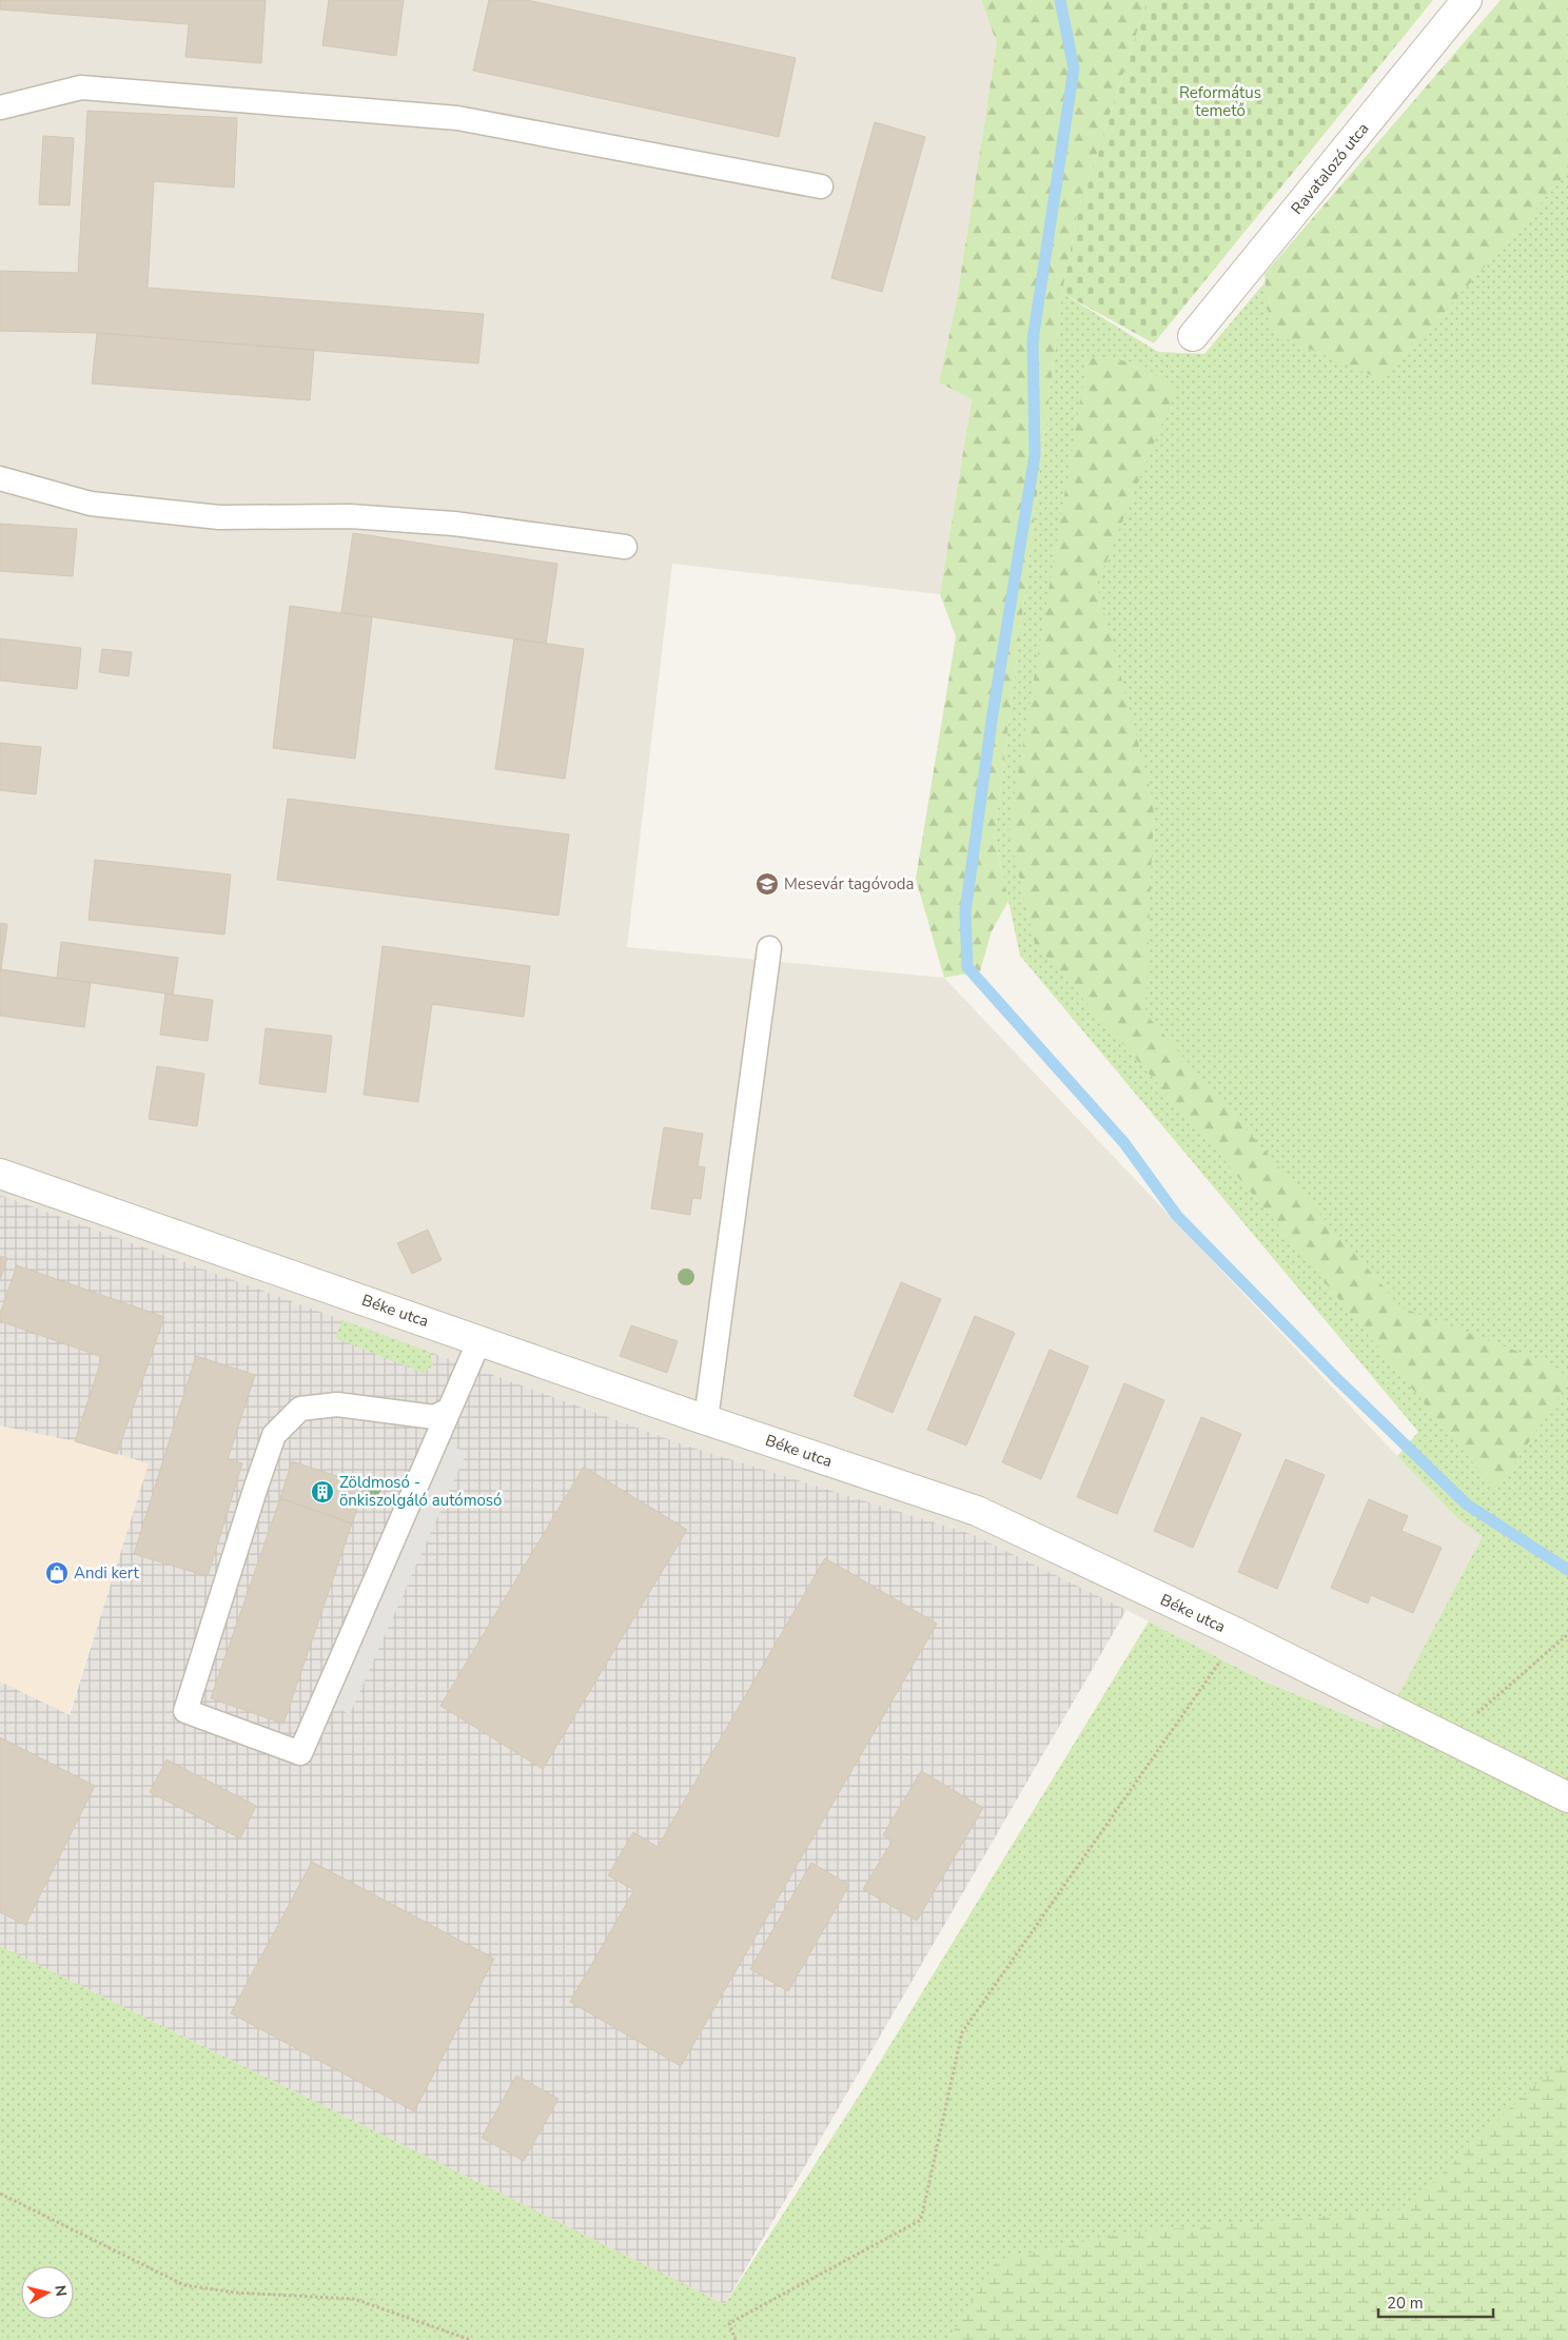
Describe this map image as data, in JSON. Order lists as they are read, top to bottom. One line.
{"streets":{"street":["Ravatalozó utca","Béke utca"]},"parks":["Református temető"],"places":{"school or university":["Mesevár tagóvoda"],"building":["Zöldmosó - önkiszolgáló autómosó"],"shop":["Andi kert"]},"scale_bar":"20 m","north":"right"}
